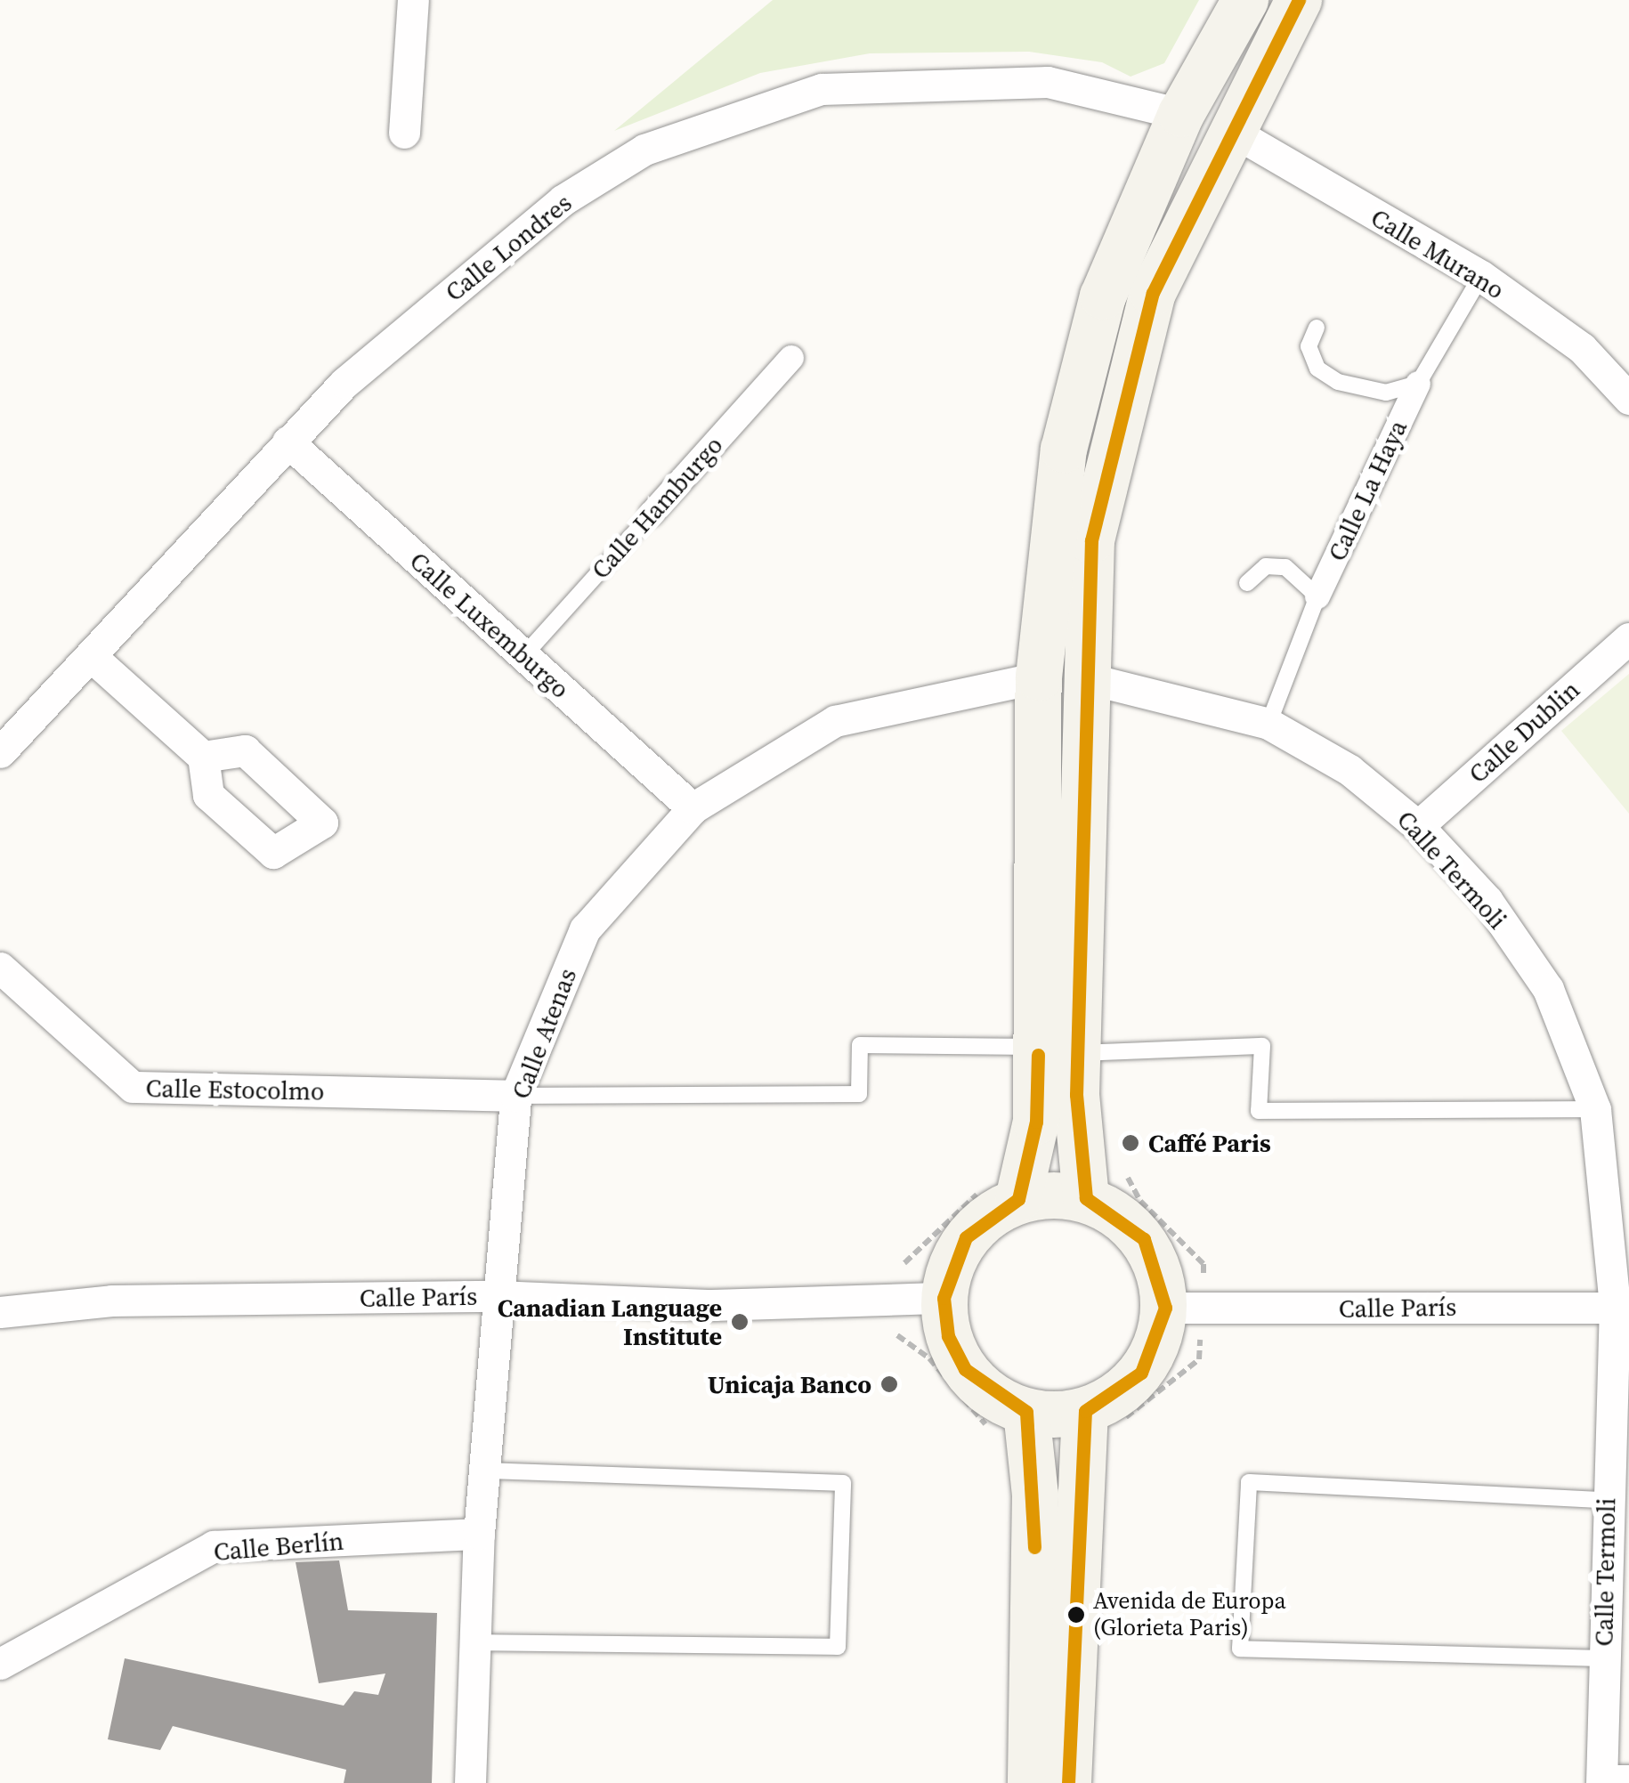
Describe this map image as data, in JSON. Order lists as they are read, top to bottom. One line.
{"streets":{"street":["Calle Londres","Calle Murano","Calle La Haya","Calle Hamburgo","Calle Luxemburgo","Calle Dublin","Calle Termoli","Calle Atenas","Calle Estocolmo","Calle París","Calle Berlín"]},"crossings":[["Calle Londres","Calle Luxemburgo"],["Calle Murano","Calle La Haya"],["Calle La Haya","Calle Termoli"],["Calle Hamburgo","Calle Luxemburgo"],["Calle Luxemburgo","Calle Atenas"],["Calle Dublin","Calle Termoli"],["Calle Termoli","Calle París"],["Calle Atenas","Calle Estocolmo"],["Calle Atenas","Calle París"],["Calle Atenas","Calle Berlín"]],"places":["Caffé Paris","Canadian Language Institute","Unicaja Banco","Avenida de Europa (Glorieta Paris)"]}
